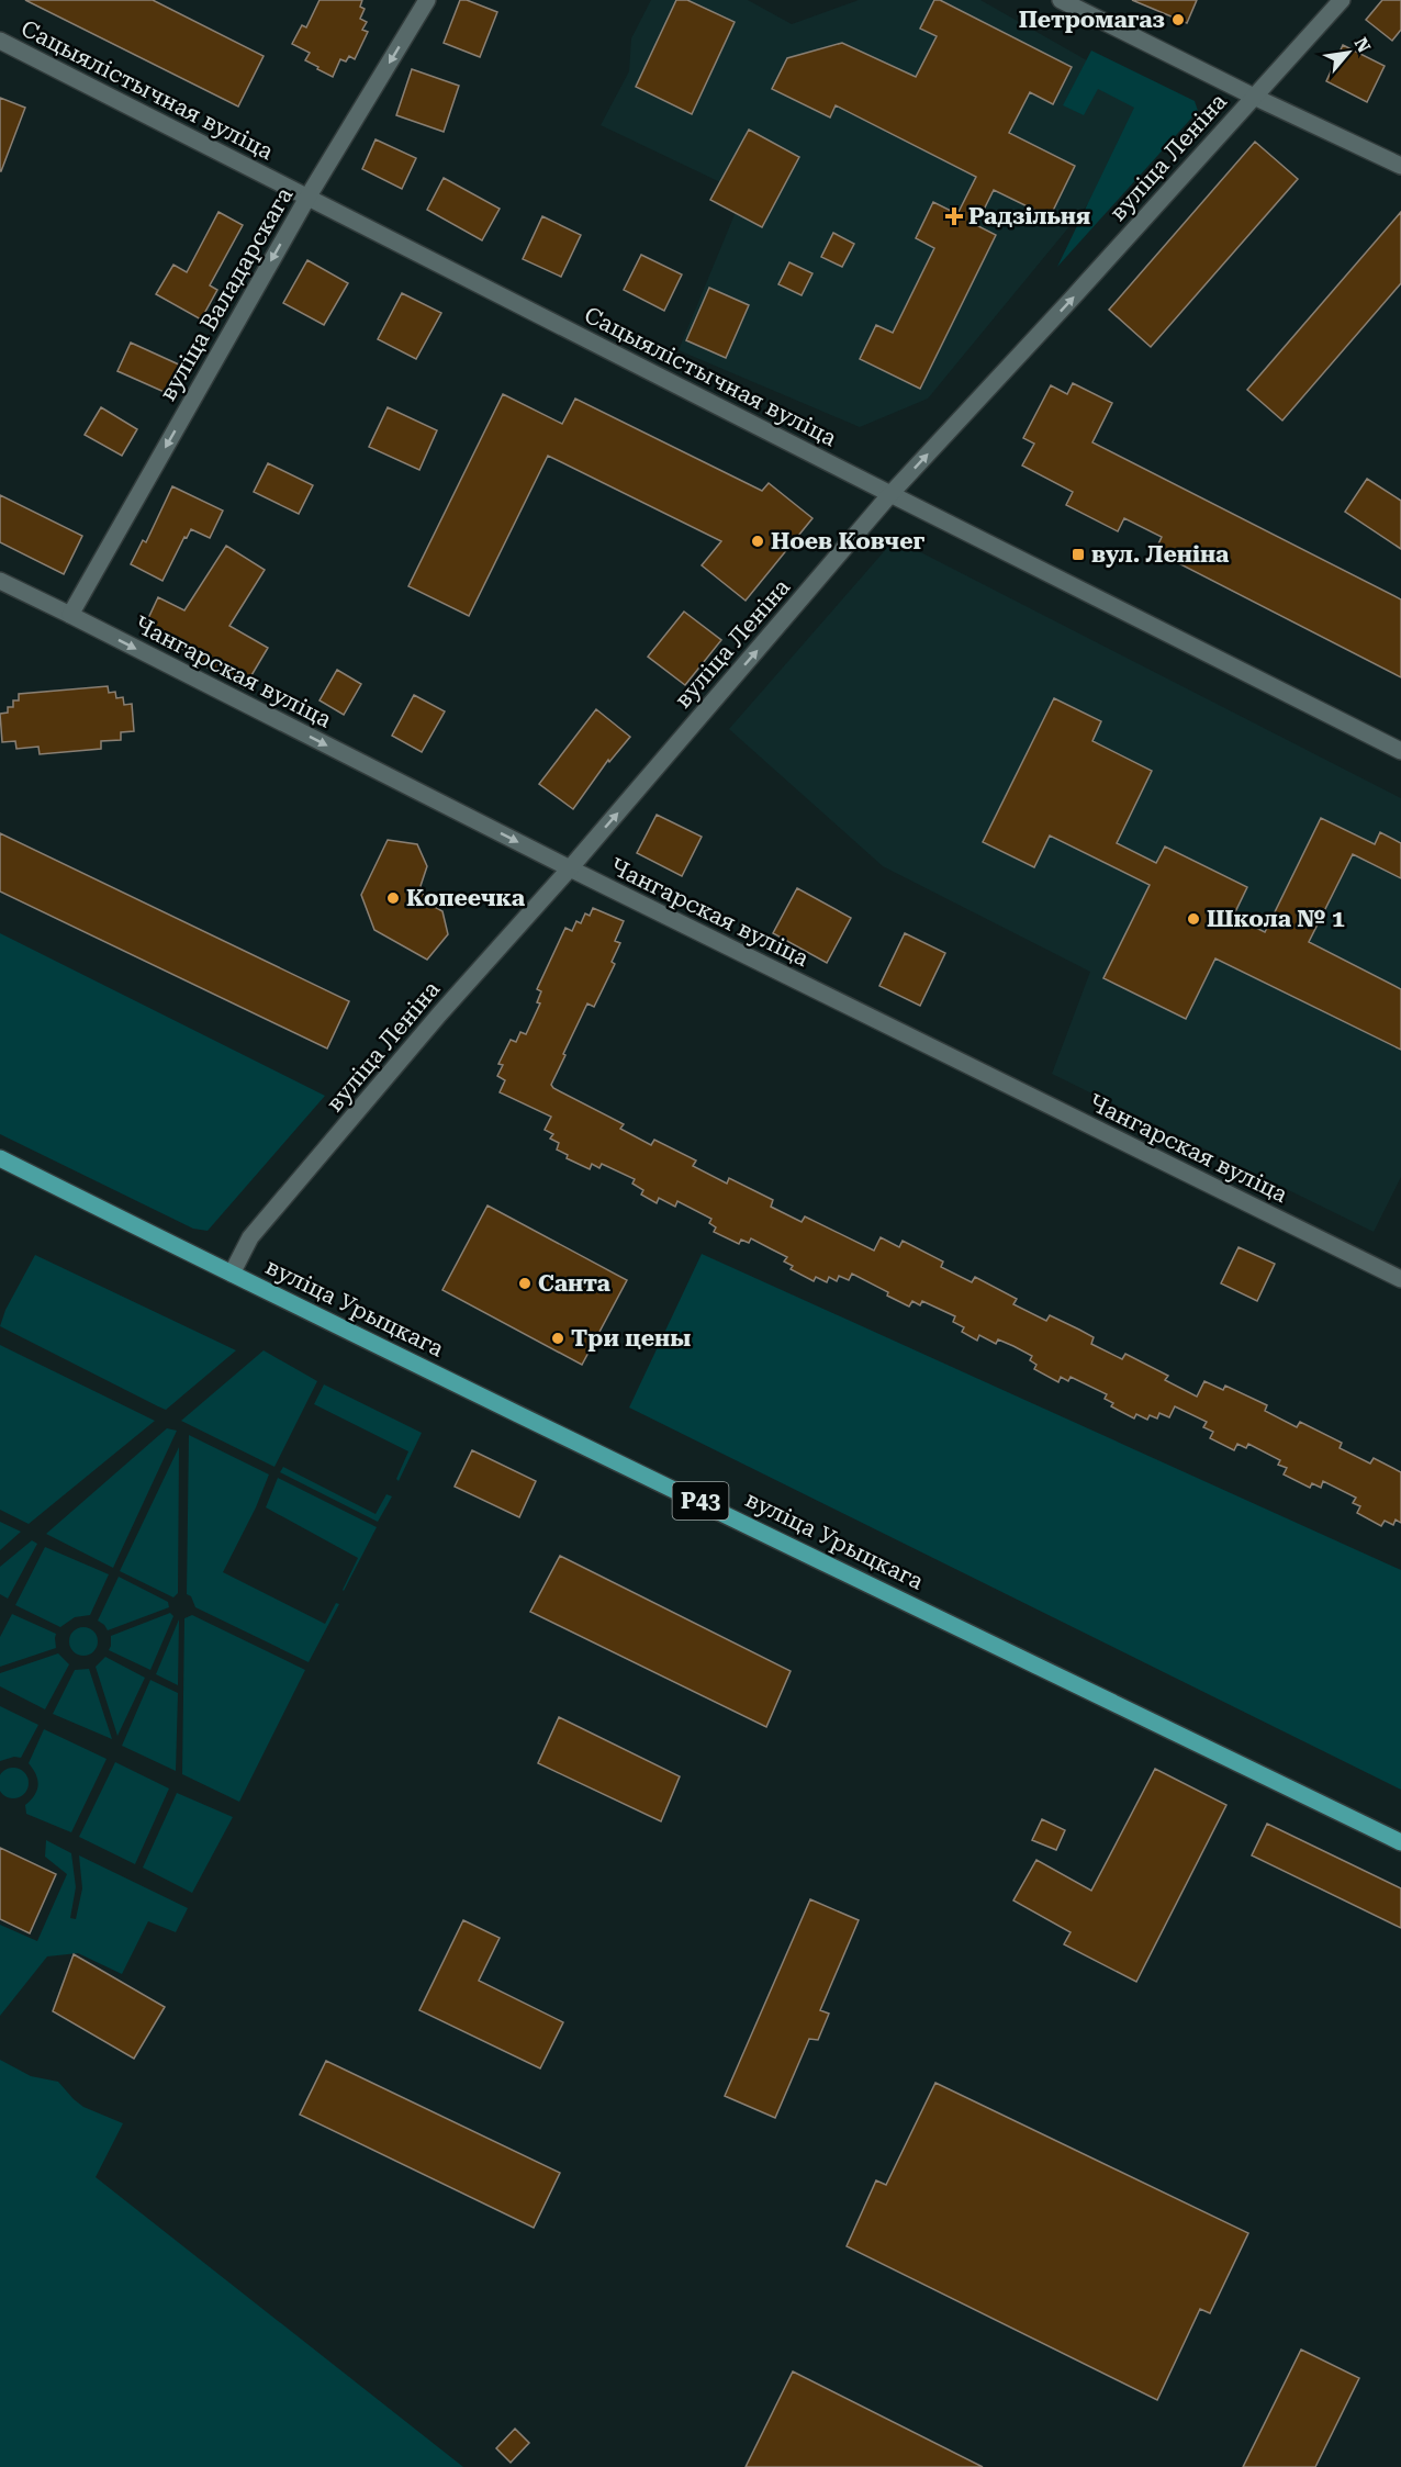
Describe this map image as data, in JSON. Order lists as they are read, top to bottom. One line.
{"streets":{"main road":["Сацыялістычная вуліца","вуліца Леніна","вуліца Валадарскага","Чангарская вуліца","вуліца Урыцкага","Р43"]},"crossings":[["Сацыялістычная вуліца","вуліца Леніна"],["Сацыялістычная вуліца","вуліца Валадарскага"],["вуліца Леніна","Чангарская вуліца"],["вуліца Леніна","вуліца Урыцкага"],["вуліца Валадарскага","Чангарская вуліца"]],"one_way":["вуліца Леніна","вуліца Валадарскага","Чангарская вуліца"],"places":{"other":["Петромагаз","Ноев Ковчег","Копеечка","Школа № 1","Санта","Три цены"],"health":["Радзільня"],"transit":["вул. Леніна"]},"north":"top right"}
